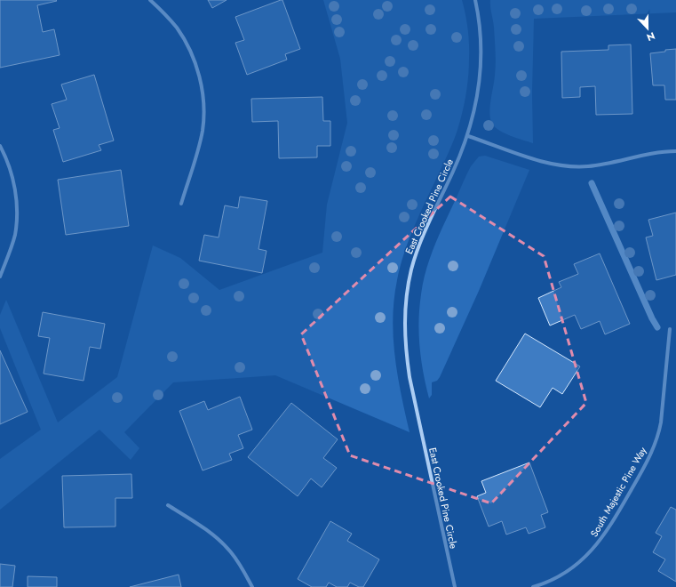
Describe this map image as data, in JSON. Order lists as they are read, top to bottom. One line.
{"streets":{"street":["East Crooked Pine Circle","South Majestic Pine Way"]},"north":"bottom"}
